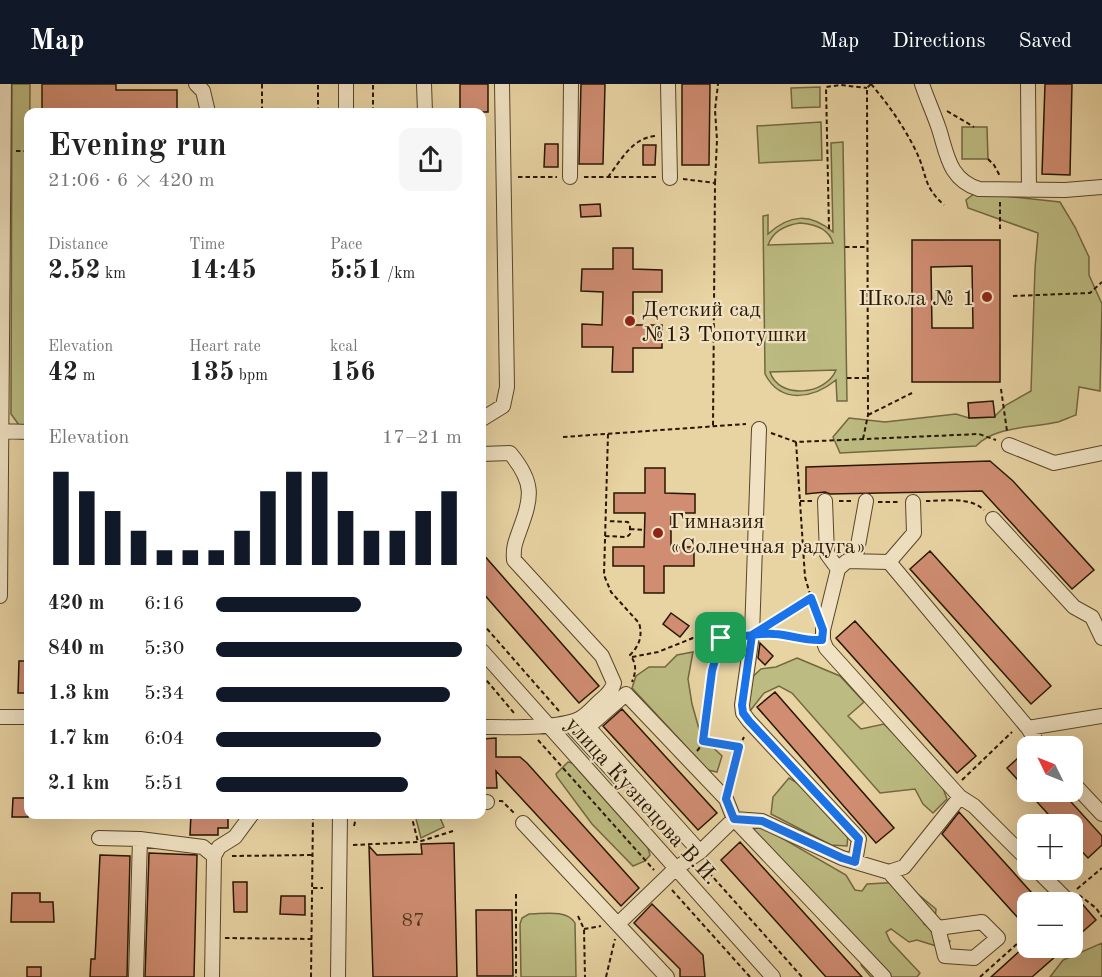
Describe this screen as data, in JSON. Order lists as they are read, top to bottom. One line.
{"streets":{"street":["улица Кузнецова В.И."]},"places":["Школа № 1","Детский сад №13 Топотушки","Гимназия «Солнечная радуга»"],"house_numbers":["87"],"north":"top left","page":{"header":"Map","nav":["Map","Directions","Saved"],"heading":["Evening run","21:06 · 6 × 420 m"],"stats":[["Distance","2.52 km"],["Time","14:45"],["Pace","5:51 /km"],["Elevation","42 m"],["Heart rate","135 bpm"],["kcal","156"]],"chart":["Elevation","17–21 m"],"list":[{"name":"420 m","note":"6:16"},{"name":"840 m","note":"5:30"},{"name":"1.3 km","note":"5:34"},{"name":"1.7 km","note":"6:04"},{"name":"2.1 km","note":"5:51"}],"map_buttons":["+","−"]}}
